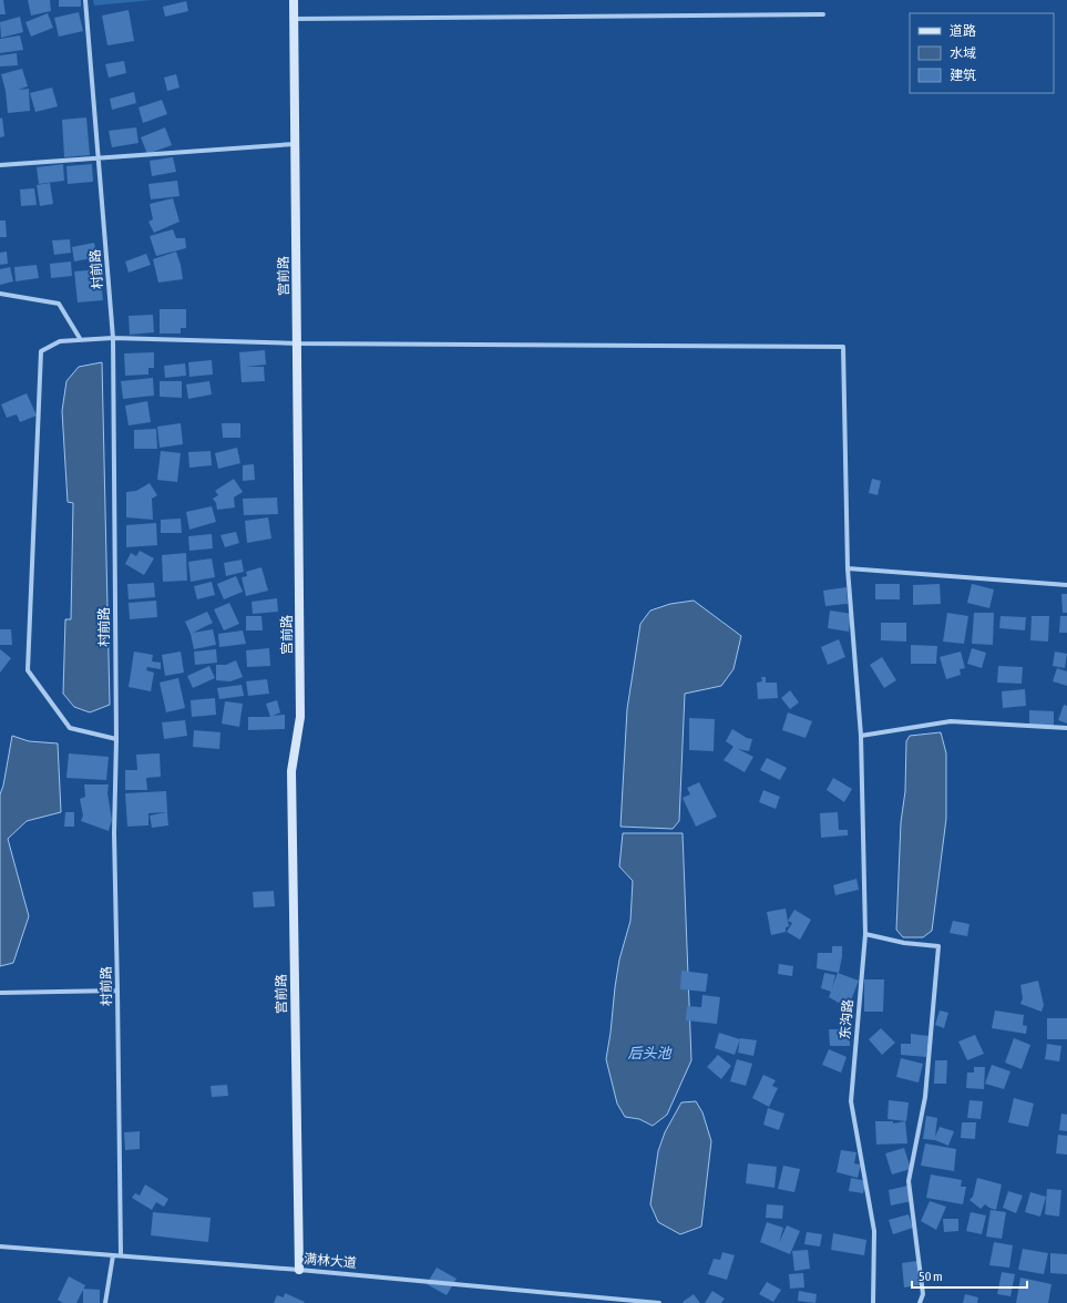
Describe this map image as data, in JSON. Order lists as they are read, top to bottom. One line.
{"streets":{"street":["村前路","宫前路","东沟路","满林大道"]},"crossings":[["村前路","满林大道"],["宫前路","东沟路"],["宫前路","满林大道"]],"water":["后头池"],"legend":["道路","水域","建筑"],"scale_bar":"50 m"}
